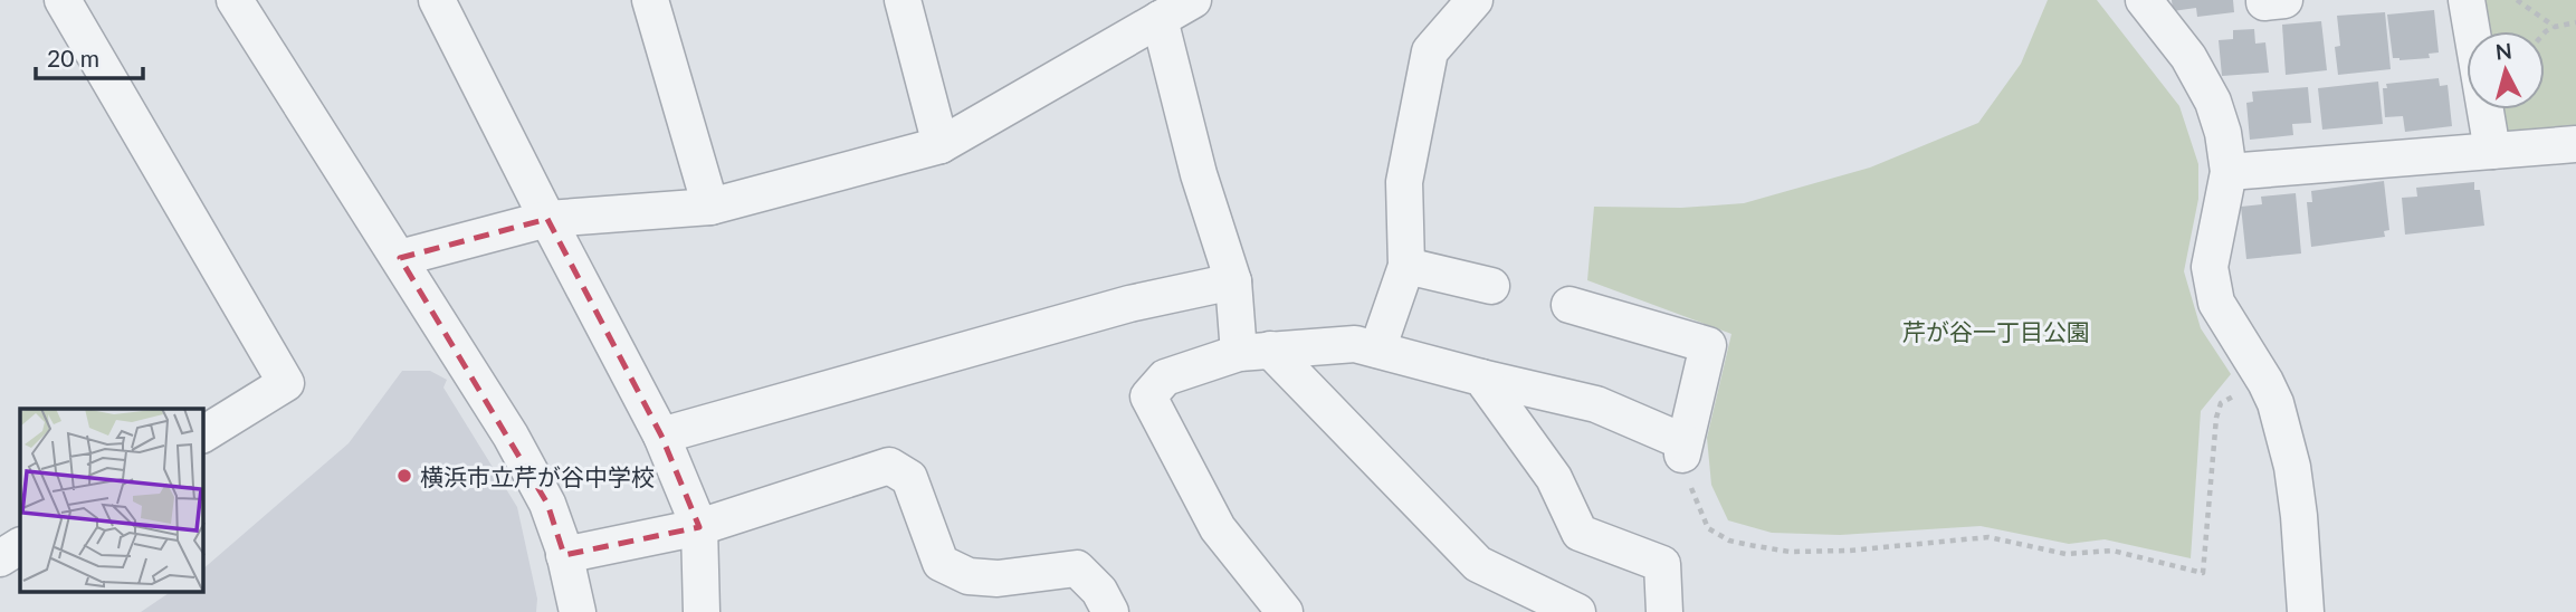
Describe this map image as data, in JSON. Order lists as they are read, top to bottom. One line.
{"parks":["芹が谷一丁目公園"],"places":["横浜市立芹が谷中学校"],"scale_bar":"20 m","north":"top"}
